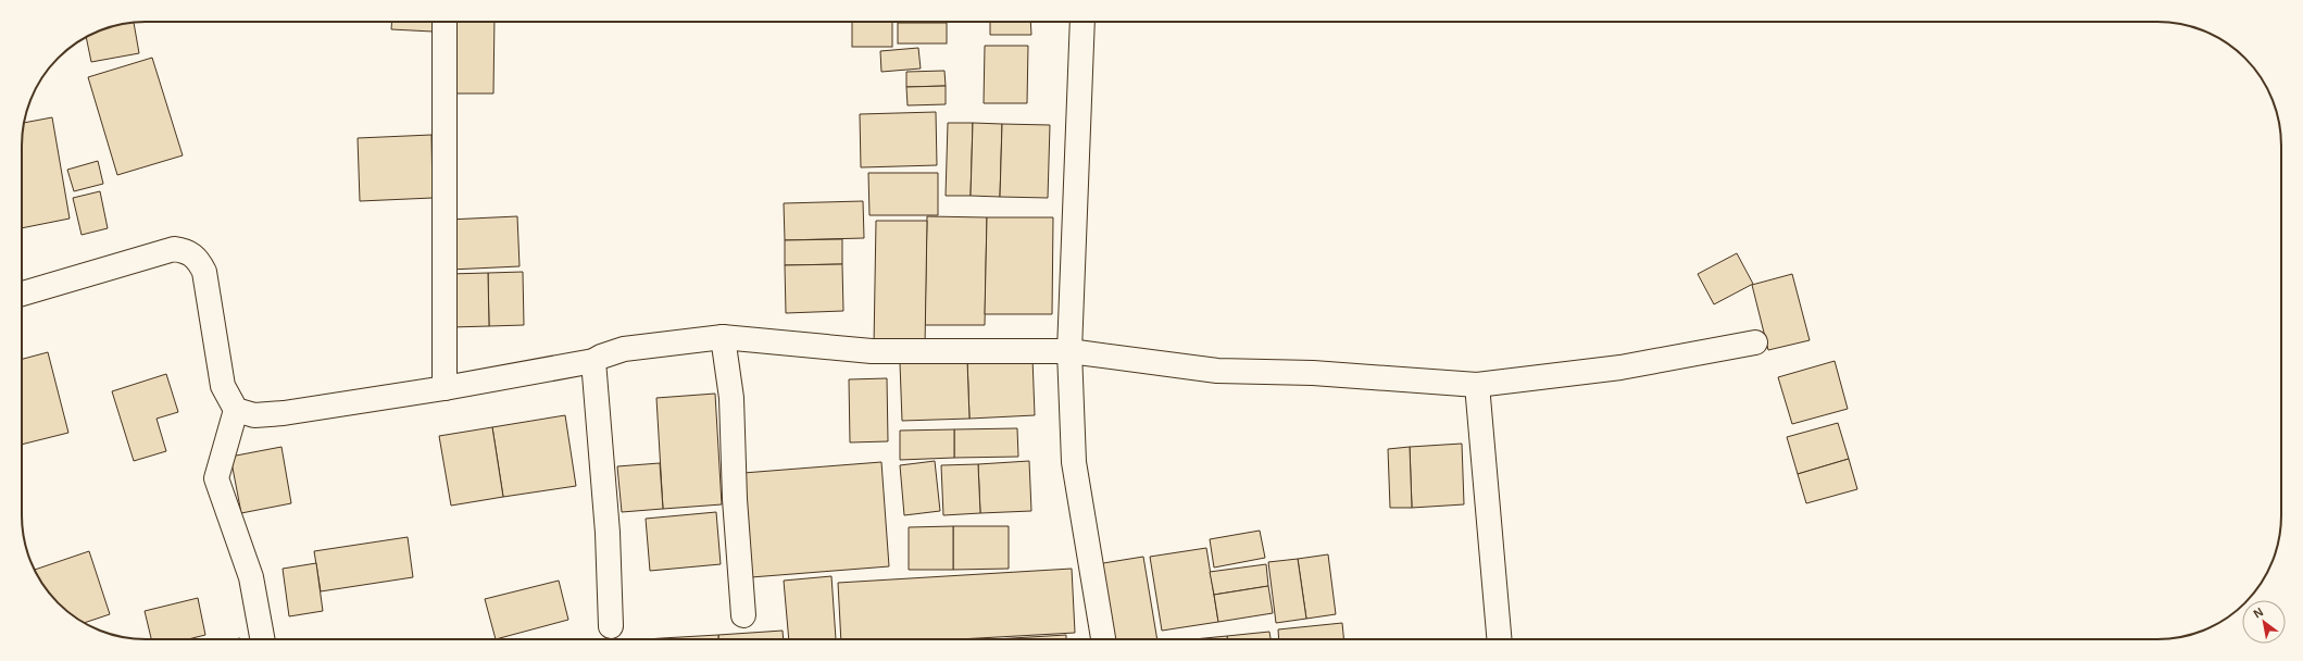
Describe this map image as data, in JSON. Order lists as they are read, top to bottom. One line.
{"north":"top left"}
